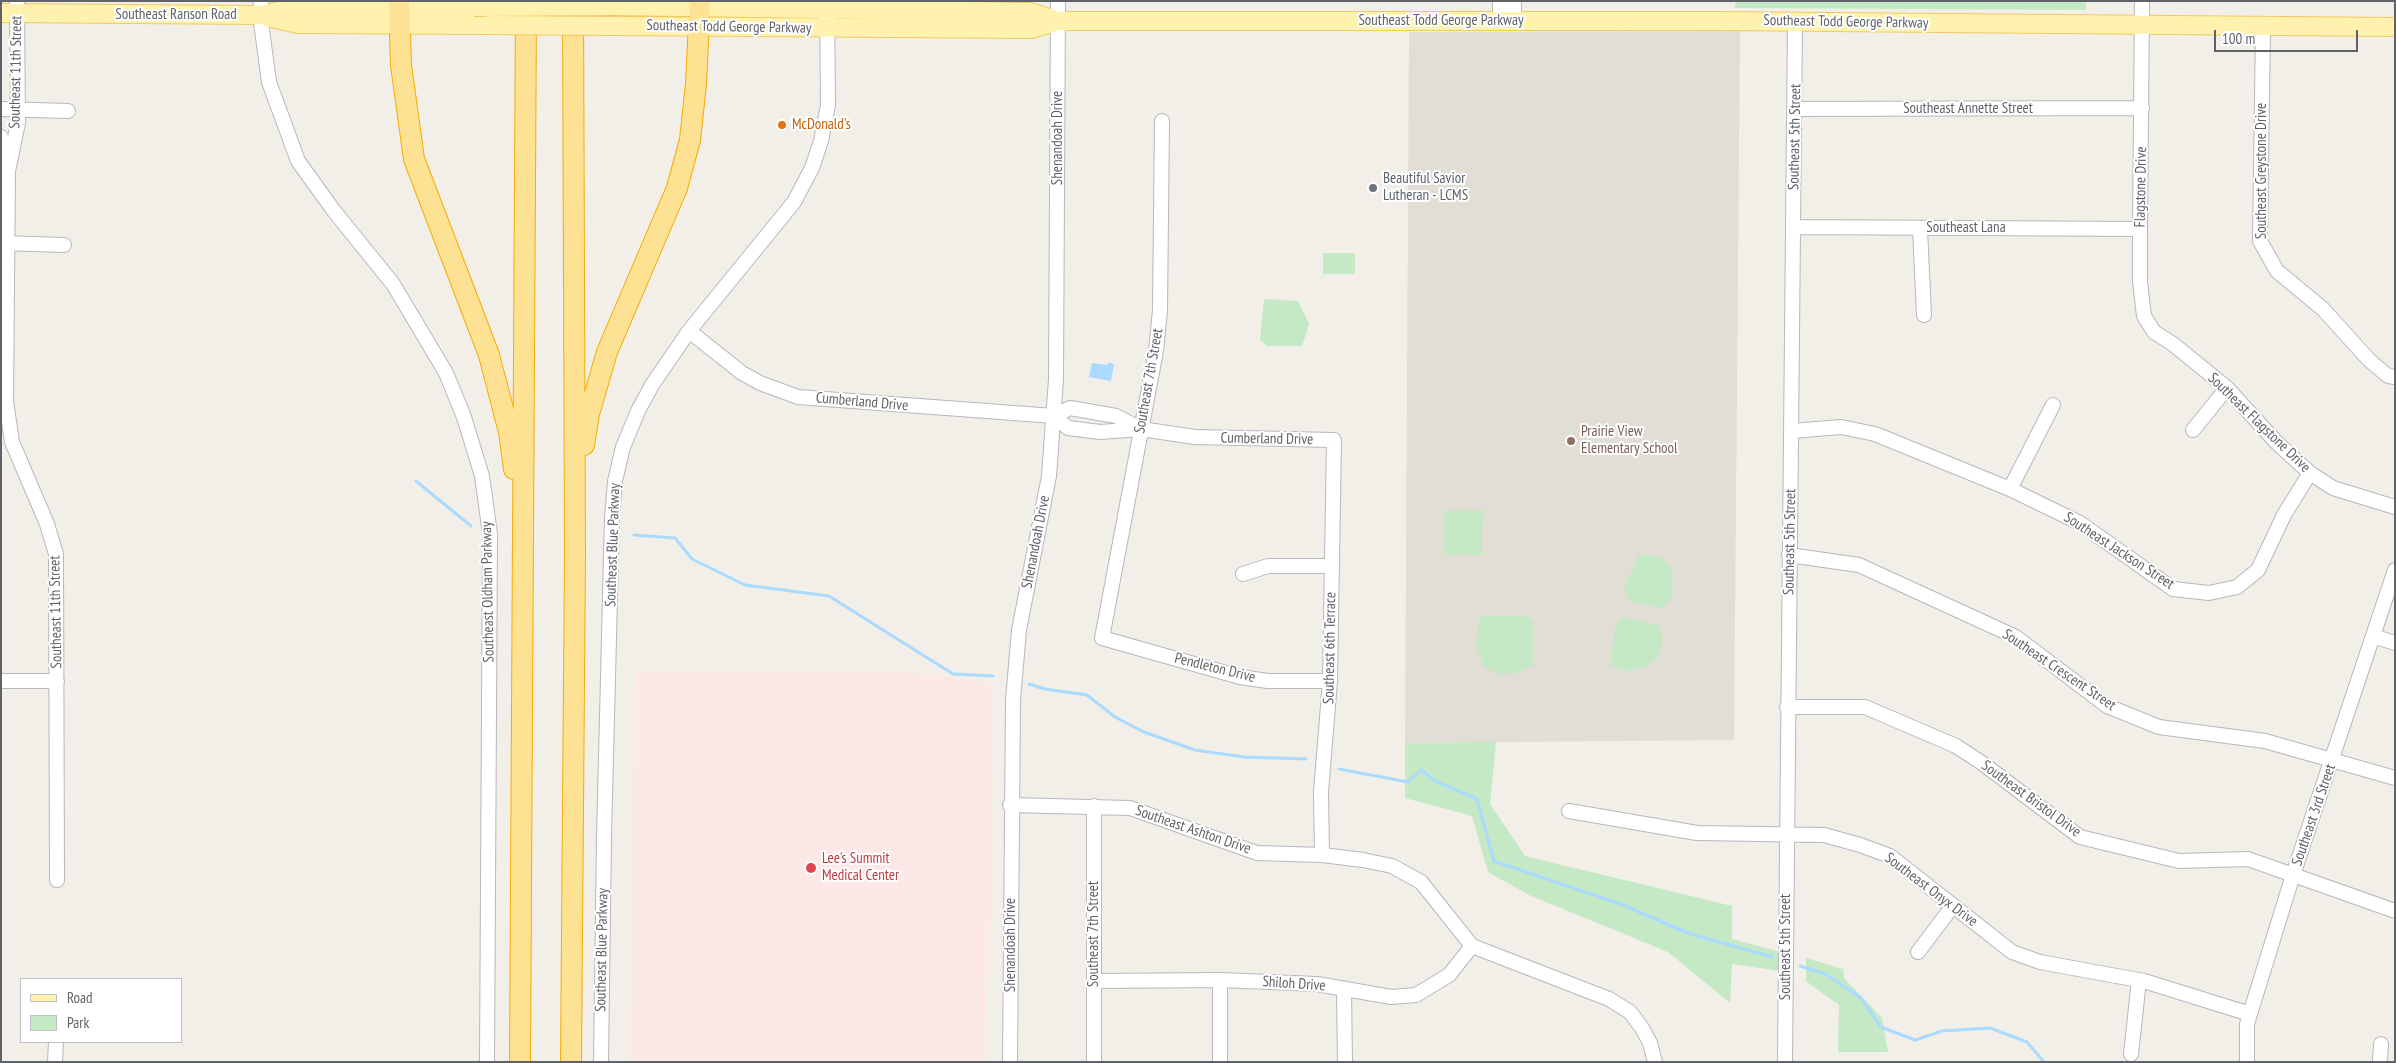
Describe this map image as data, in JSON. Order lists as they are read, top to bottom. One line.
{"streets":{"main road":["Southeast Ranson Road","Southeast Todd George Parkway"],"street":["Southeast 11th Street","Southeast Annette Street","Southeast 5th Street","Shenandoah Drive","Southeast Greystone Drive","Flagstone Drive","Southeast Lana","Southeast 7th Street","Cumberland Drive","Southeast Flagstone Drive","Southeast Blue Parkway","Southeast Jackson Street","Southeast Oldham Parkway","Southeast 6th Terrace","Pendleton Drive","Southeast Crescent Street","Southeast Bristol Drive","Southeast 3rd Street","Southeast Ashton Drive","Southeast Onyx Drive","Shiloh Drive"]},"crossings":[["Southeast Ranson Road","Southeast Todd George Parkway"],["Southeast Ranson Road","Southeast 11th Street"],["Southeast Ranson Road","Southeast Oldham Parkway"],["Southeast Todd George Parkway","Southeast 5th Street"],["Southeast Todd George Parkway","Shenandoah Drive"],["Southeast Todd George Parkway","Southeast Greystone Drive"],["Southeast Todd George Parkway","Flagstone Drive"],["Southeast Todd George Parkway","Southeast Blue Parkway"],["Southeast Annette Street","Southeast 5th Street"],["Southeast Annette Street","Flagstone Drive"],["Southeast 5th Street","Southeast Lana"],["Southeast 5th Street","Southeast Jackson Street"],["Southeast 5th Street","Southeast Crescent Street"],["Southeast 5th Street","Southeast Bristol Drive"],["Southeast 5th Street","Southeast Onyx Drive"],["Shenandoah Drive","Cumberland Drive"],["Shenandoah Drive","Southeast Ashton Drive"],["Flagstone Drive","Southeast Lana"],["Flagstone Drive","Southeast Flagstone Drive"],["Southeast 7th Street","Cumberland Drive"],["Southeast 7th Street","Pendleton Drive"],["Southeast 7th Street","Southeast Ashton Drive"],["Southeast 7th Street","Shiloh Drive"],["Cumberland Drive","Southeast Blue Parkway"],["Cumberland Drive","Southeast 6th Terrace"],["Southeast Flagstone Drive","Southeast Jackson Street"],["Southeast 6th Terrace","Pendleton Drive"],["Southeast 6th Terrace","Southeast Ashton Drive"],["Southeast Crescent Street","Southeast 3rd Street"],["Southeast Bristol Drive","Southeast 3rd Street"],["Southeast 3rd Street","Southeast Onyx Drive"],["Southeast Ashton Drive","Shiloh Drive"]],"places":["McDonald's","Beautiful Savior Lutheran - LCMS","Prairie View Elementary School","Lee's Summit Medical Center"],"legend":["Road","Park"],"scale_bar":"100 m"}
